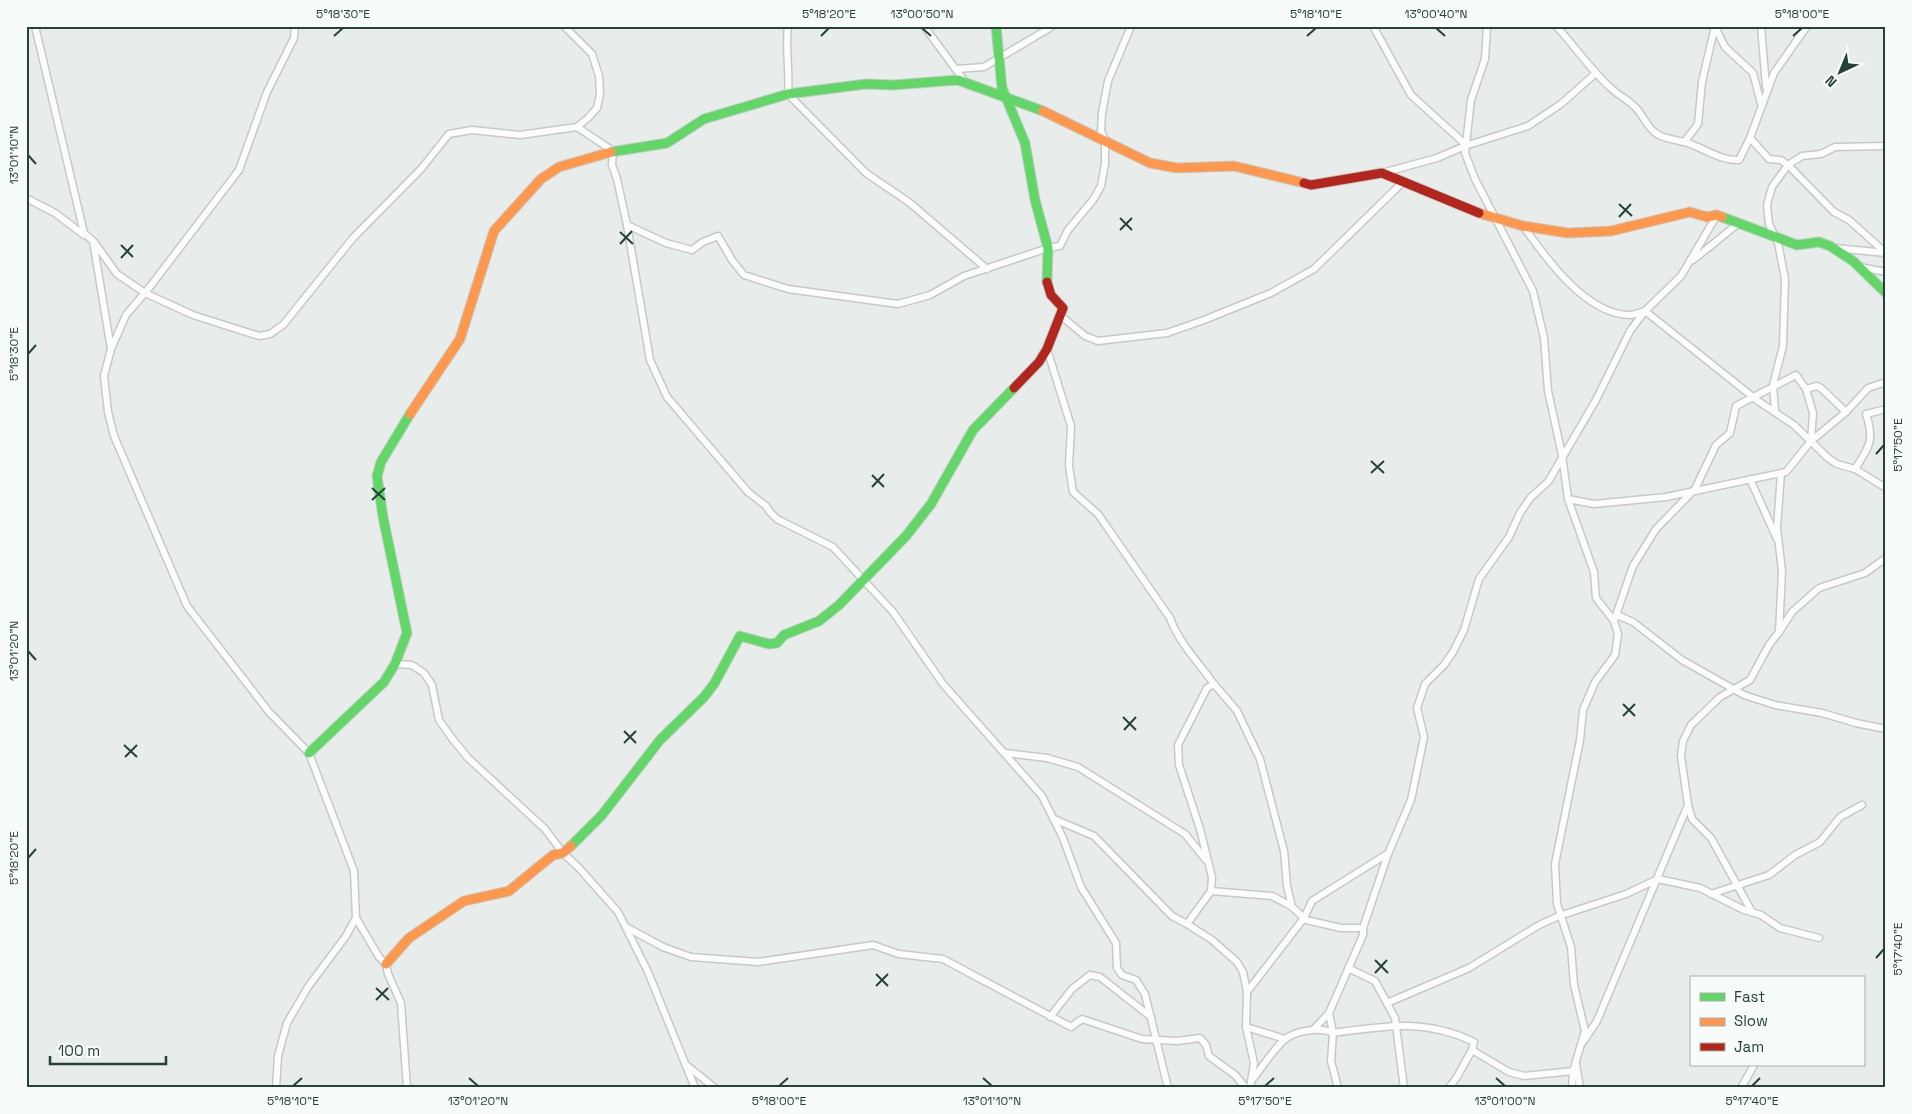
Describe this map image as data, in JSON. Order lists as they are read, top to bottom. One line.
{"legend":["Fast","Slow","Jam"],"scale_bar":"100 m","north":"bottom left","coordinates":["5°18'30\"E","5°18'20\"E","13°00'50\"N","5°18'10\"E","13°00'40\"N","5°18'00\"E","13°01'10\"N","5°17'50\"E","13°01'20\"N","5°17'40\"E","13°01'00\"N"]}
